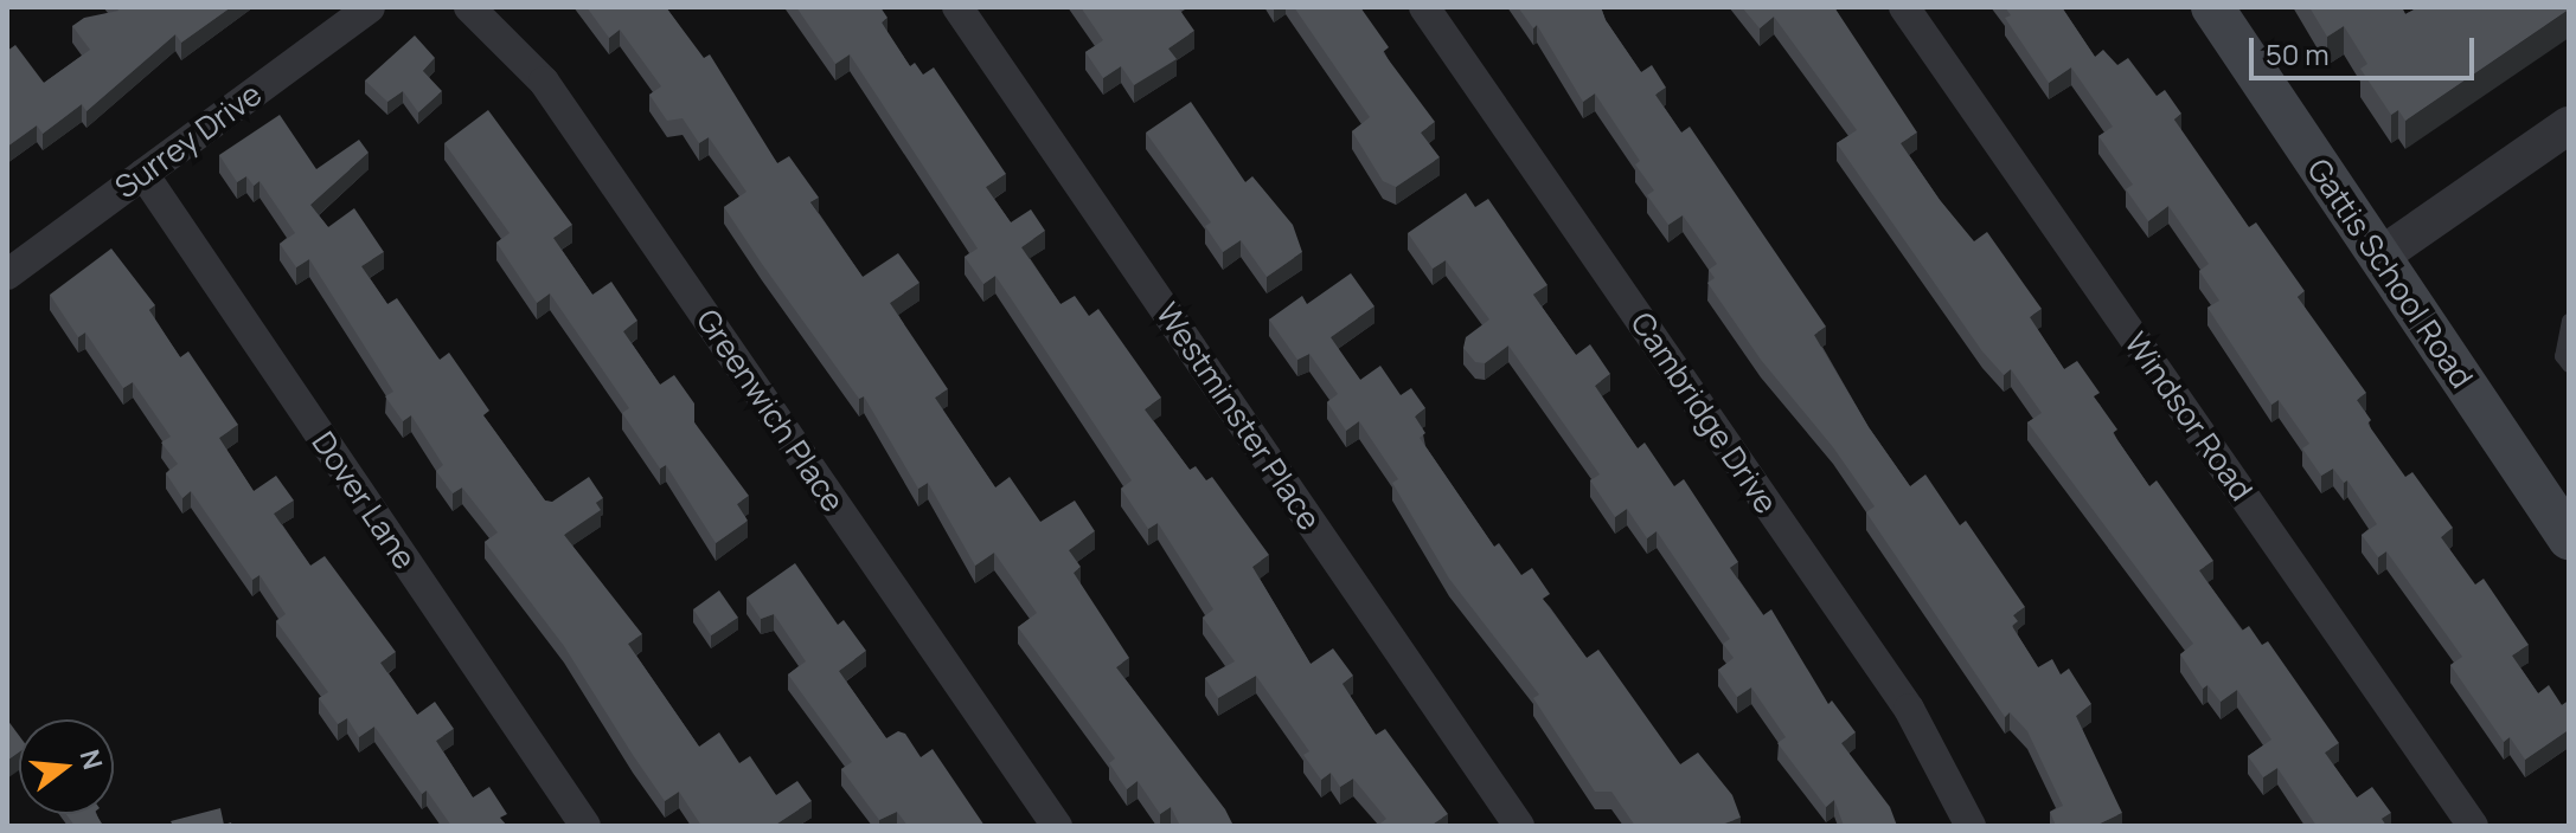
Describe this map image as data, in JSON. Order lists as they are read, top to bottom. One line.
{"streets":{"main road":["Gattis School Road"],"street":["Surrey Drive","Greenwich Place","Cambridge Drive","Westminster Place","Windsor Road","Dover Lane"]},"crossings":[["Surrey Drive","Dover Lane"]],"scale_bar":"50 m","north":"right"}
